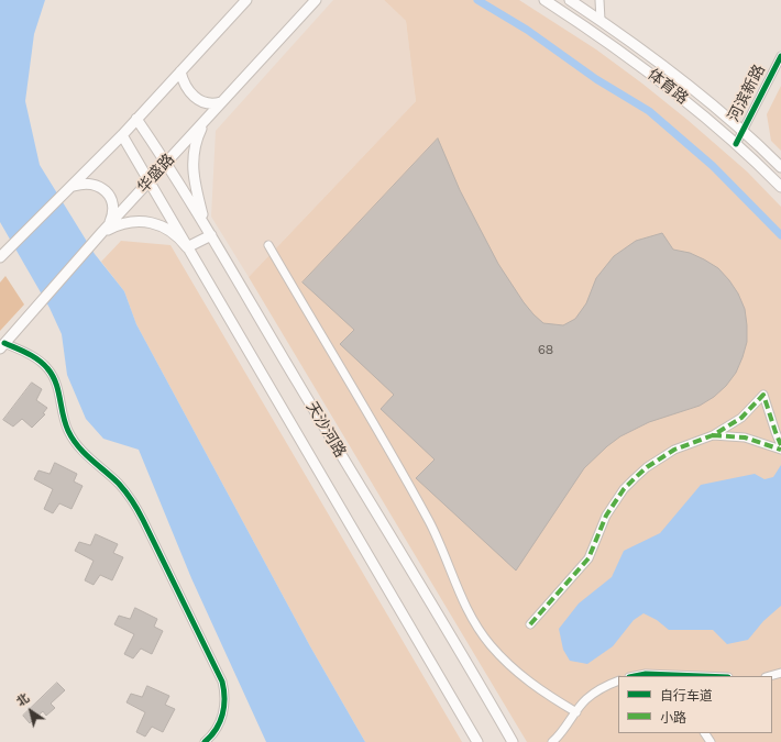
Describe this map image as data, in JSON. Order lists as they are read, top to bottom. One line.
{"streets":{"main road":["体育路","华盛路","天沙河路"],"street":["河滨新路"]},"crossings":[["体育路","河滨新路"],["华盛路","天沙河路"]],"house_numbers":["68"],"legend":["自行车道","小路"],"north":"top left"}
